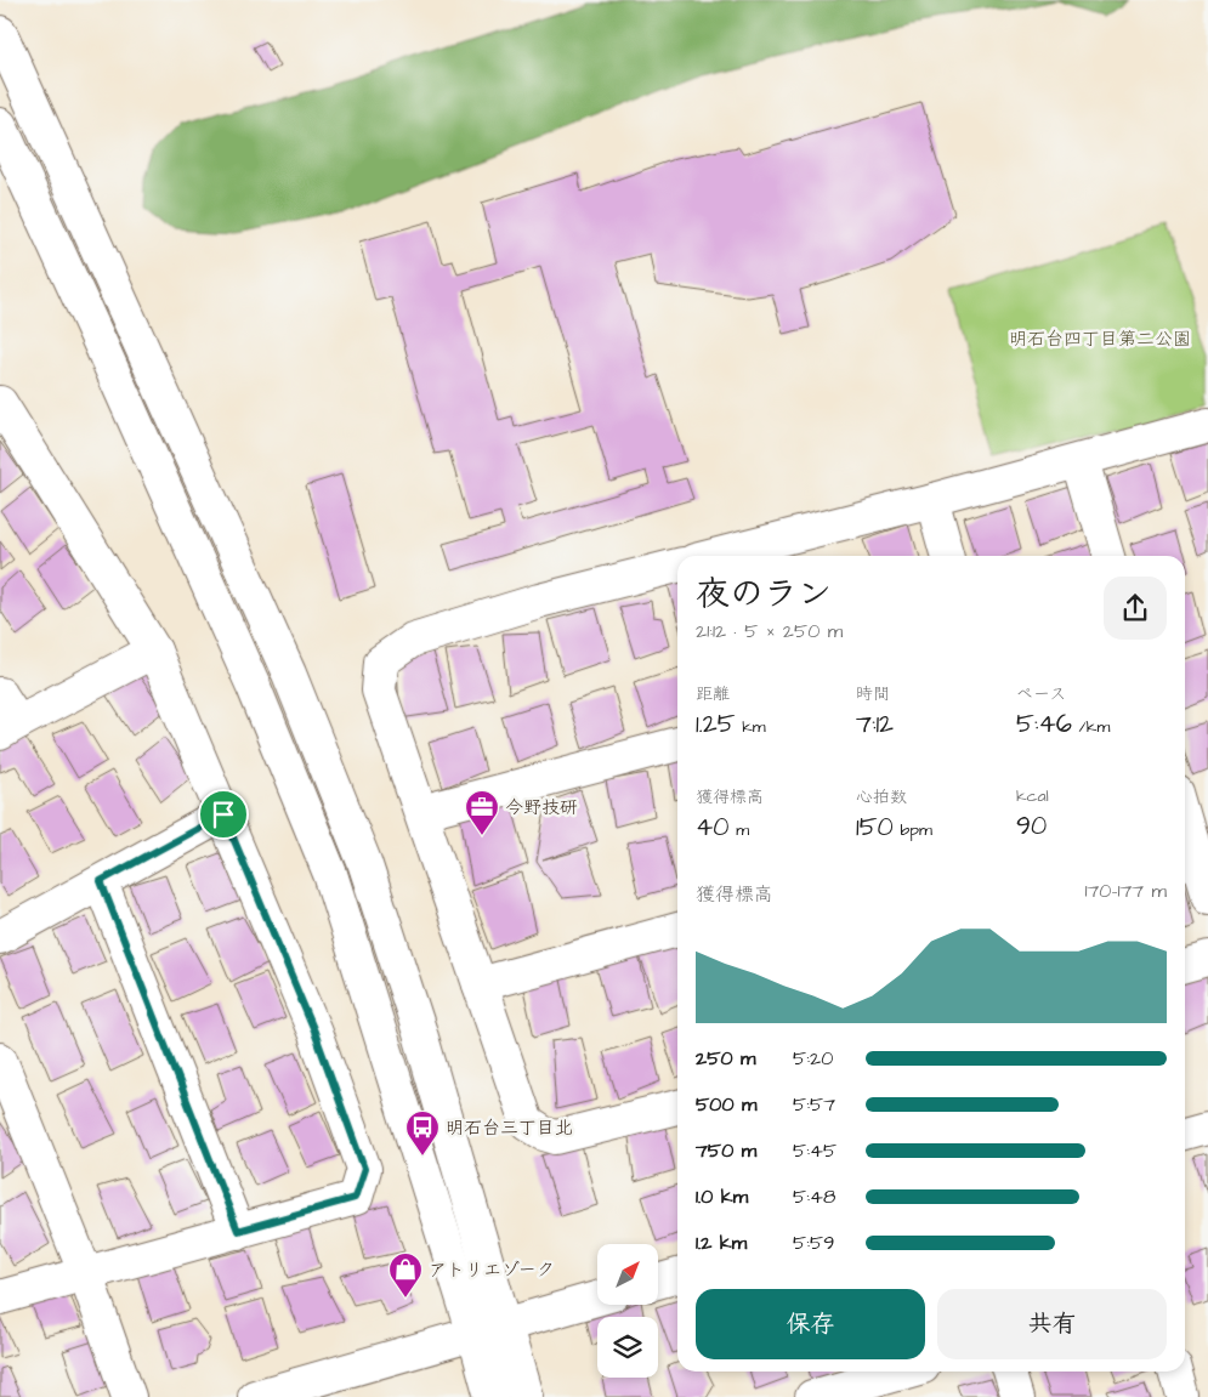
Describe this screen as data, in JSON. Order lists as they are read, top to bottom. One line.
{"parks":["明石台四丁目第二公園"],"places":{"office":["今野技研"],"bus stop":["明石台三丁目北"],"shop":["アトリエゾーク"]},"north":"top right","page":{"heading":["夜のラン","21:12 · 5 × 250 m"],"stats":[["距離","1.25 km"],["時間","7:12"],["ペース","5:46 /km"],["獲得標高","40 m"],["心拍数","150 bpm"],["kcal","90"]],"chart":["獲得標高","170–177 m"],"list":[{"name":"250 m","note":"5:20"},{"name":"500 m","note":"5:57"},{"name":"750 m","note":"5:45"},{"name":"1.0 km","note":"5:48"},{"name":"1.2 km","note":"5:59"}],"buttons":["保存","共有"]}}
